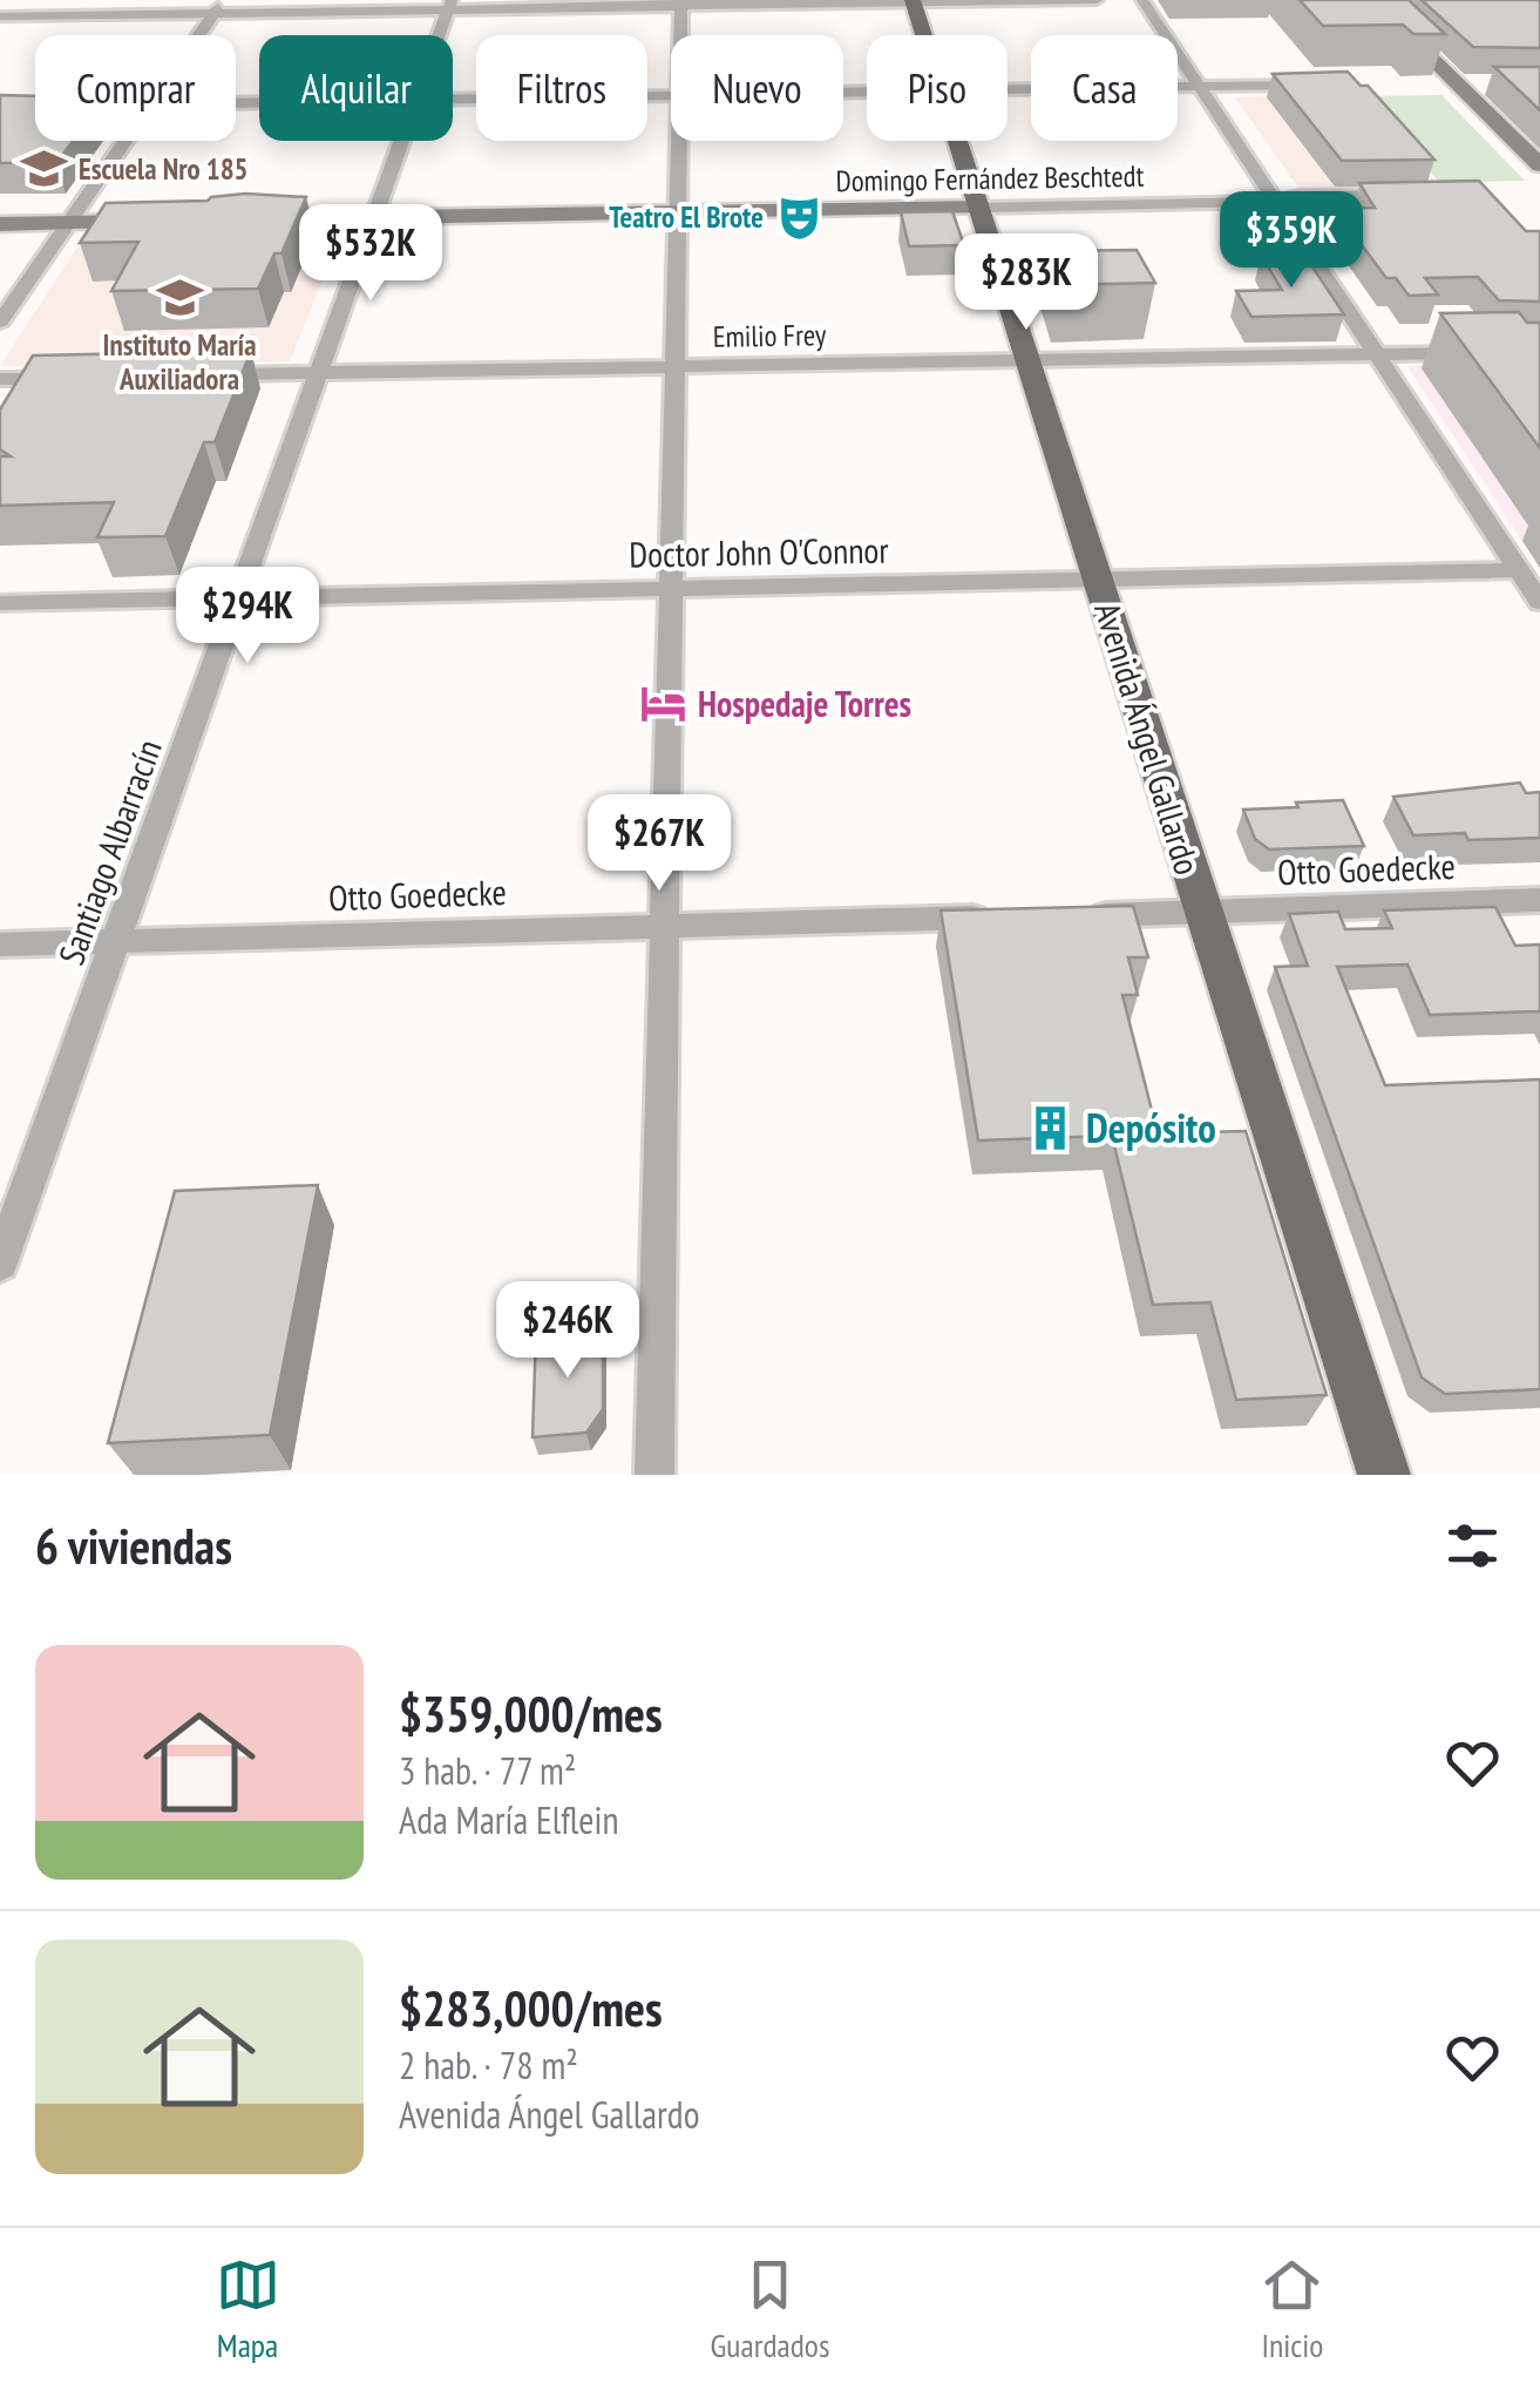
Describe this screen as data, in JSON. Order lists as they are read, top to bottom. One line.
{"streets":{"main road":["Avenida Ángel Gallardo"],"street":["Domingo Fernández Beschtedt","Emilio Frey","Doctor John O'Connor","Santiago Albarracín","Otto Goedecke"]},"crossings":[["Domingo Fernández Beschtedt","Avenida Ángel Gallardo"],["Domingo Fernández Beschtedt","Santiago Albarracín"],["Emilio Frey","Avenida Ángel Gallardo"],["Emilio Frey","Santiago Albarracín"],["Doctor John O'Connor","Avenida Ángel Gallardo"],["Doctor John O'Connor","Santiago Albarracín"],["Avenida Ángel Gallardo","Otto Goedecke"],["Santiago Albarracín","Otto Goedecke"]],"places":{"school or university":["Escuela Nro 185","Instituto María Auxiliadora"],"theatre":["Teatro El Brote"],"hotel":["Hospedaje Torres"],"building":["Depósito"]},"page":{"chip":["Comprar","Alquilar","Filtros","Nuevo","Piso","Casa"],"price":["$359K","$532K","$283K","$294K","$267K","$246K"],"heading":"6 viviendas","list":[{"name":"$359,000/mes","note":"3 hab. · 77 m² · Ada María Elflein"},{"name":"$283,000/mes","note":"2 hab. · 78 m² · Avenida Ángel Gallardo"}],"tabs":["Mapa","Guardados","Inicio"]}}
